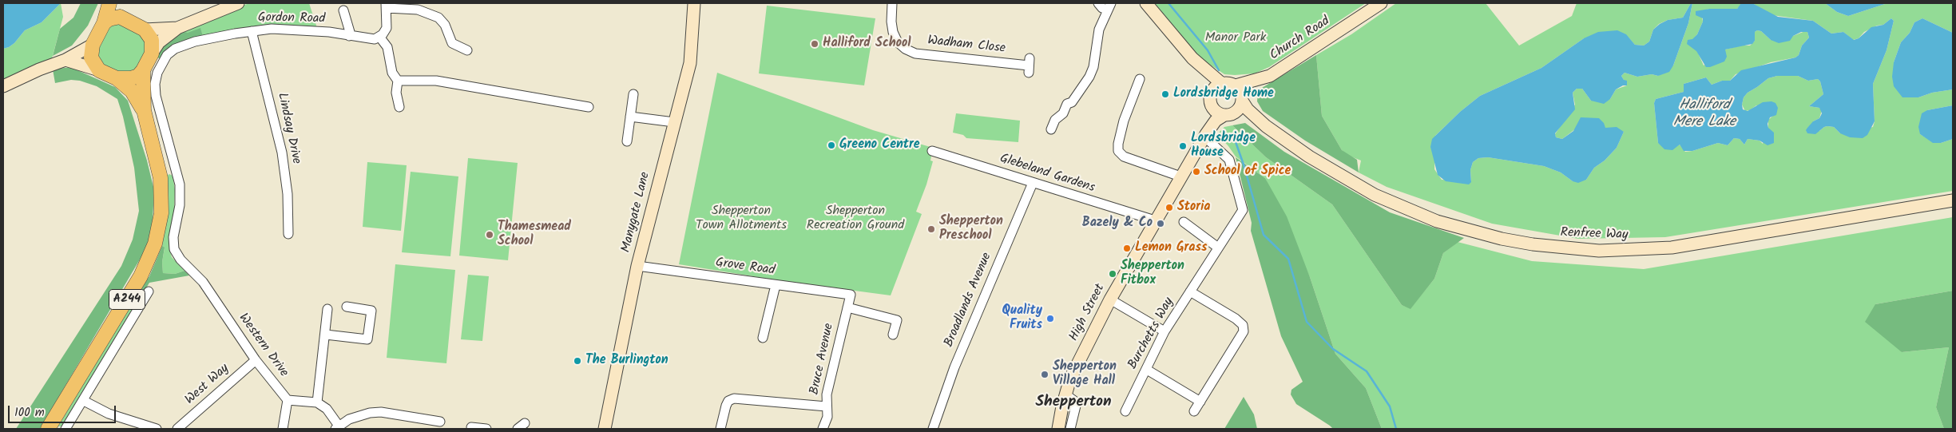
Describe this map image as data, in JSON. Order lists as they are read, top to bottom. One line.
{"streets":{"main road":["Church Road","Manygate Lane","Renfree Way","A244","High Street"],"street":["Gordon Road","Wadham Close","Lindsay Drive","Glebeland Gardens","Grove Road","Broadlands Avenue","Burchetts Way","Western Drive","Bruce Avenue","West Way"]},"crossings":[["Gordon Road","Lindsay Drive"],["Gordon Road","A244"],["Gordon Road","Western Drive"],["Church Road","Renfree Way"],["Church Road","High Street"],["Glebeland Gardens","Broadlands Avenue"],["Glebeland Gardens","High Street"],["Manygate Lane","Grove Road"],["Renfree Way","High Street"],["Grove Road","Bruce Avenue"],["A244","Western Drive"],["High Street","Burchetts Way"],["Western Drive","West Way"]],"districts":["Shepperton"],"water":["Halliford Mere Lake"],"parks":["Manor Park","Shepperton Town Allotments","Shepperton Recreation Ground"],"places":["Halliford School","Lordsbridge Home","Greeno Centre","Lordsbridge House","School of Spice","Storia","Bazely & Co","Shepperton Preschool","Thamesmead School","Lemon Grass","Shepperton Fitbox","Quality Fruits","The Burlington","Shepperton Village Hall"],"scale_bar":"100 m"}
